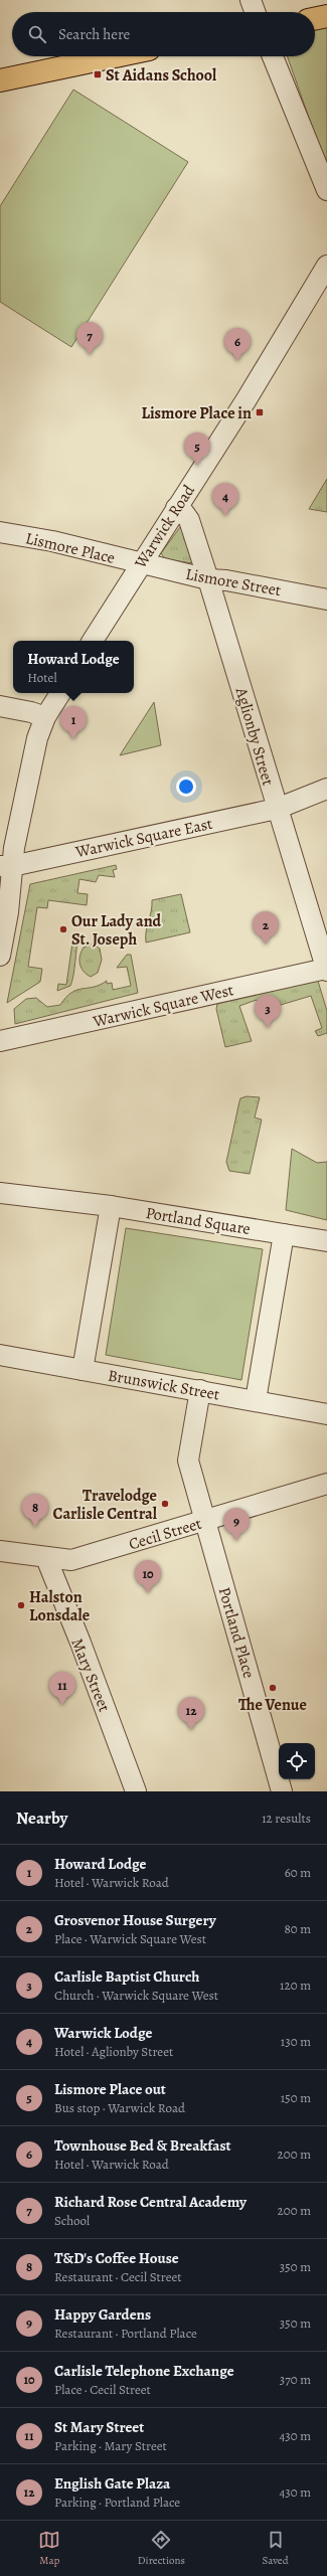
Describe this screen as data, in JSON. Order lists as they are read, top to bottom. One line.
{"streets":{"street":["Warwick Road","Lismore Place","Lismore Street","Aglionby Street","Warwick Square East","Warwick Square West","Portland Square","Brunswick Street","Cecil Street","Portland Place","Mary Street"]},"crossings":[["Warwick Road","Lismore Place"],["Warwick Road","Lismore Street"],["Warwick Road","Aglionby Street"],["Lismore Place","Lismore Street"],["Lismore Street","Aglionby Street"],["Aglionby Street","Warwick Square East"],["Aglionby Street","Warwick Square West"],["Brunswick Street","Portland Place"],["Cecil Street","Portland Place"],["Cecil Street","Mary Street"]],"places":{"transit":["St Aidans School","Lismore Place in"],"other":["Our Lady and St. Joseph","Travelodge Carlisle Central","Halston Lonsdale","The Venue"]},"page":{"search":"Search here","pins":["7","6","5","4","1","2","3","8","9","10","11","12"],"popup":["Howard Lodge","Hotel"],"heading":["Nearby","12 results"],"list":[{"mark":"1","name":"Howard Lodge","note":"Hotel · Warwick Road","value":"60 m"},{"mark":"2","name":"Grosvenor House Surgery","note":"Place · Warwick Square West","value":"80 m"},{"mark":"3","name":"Carlisle Baptist Church","note":"Church · Warwick Square West","value":"120 m"},{"mark":"4","name":"Warwick Lodge","note":"Hotel · Aglionby Street","value":"130 m"},{"mark":"5","name":"Lismore Place out","note":"Bus stop · Warwick Road","value":"150 m"},{"mark":"6","name":"Townhouse Bed & Breakfast","note":"Hotel · Warwick Road","value":"200 m"},{"mark":"7","name":"Richard Rose Central Academy","note":"School","value":"200 m"},{"mark":"8","name":"T&D's Coffee House","note":"Restaurant · Cecil Street","value":"350 m"},{"mark":"9","name":"Happy Gardens","note":"Restaurant · Portland Place","value":"350 m"},{"mark":"10","name":"Carlisle Telephone Exchange","note":"Place · Cecil Street","value":"370 m"},{"mark":"11","name":"St Mary Street","note":"Parking · Mary Street","value":"430 m"},{"mark":"12","name":"English Gate Plaza","note":"Parking · Portland Place","value":"430 m"}],"nav":["Map","Directions","Saved"]}}
